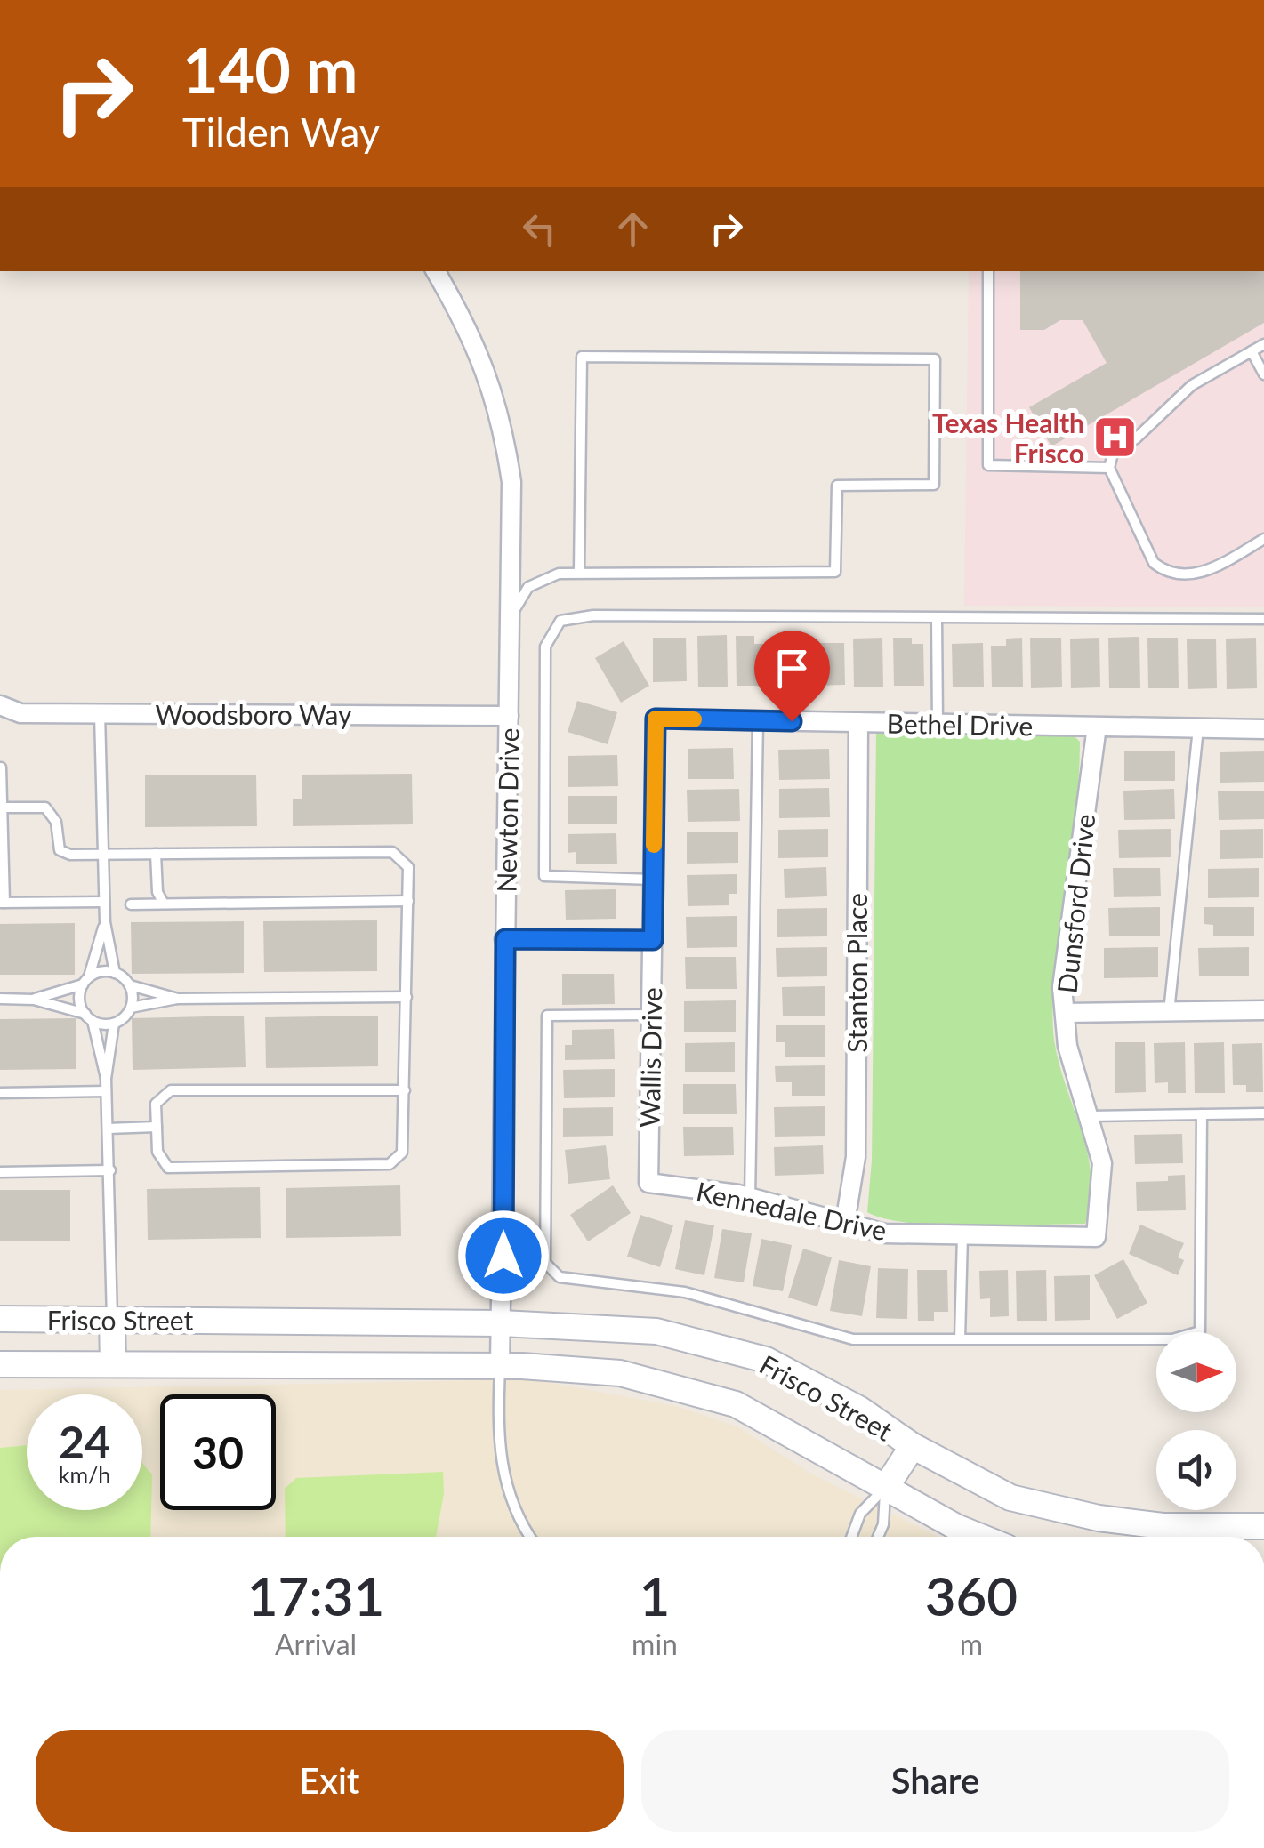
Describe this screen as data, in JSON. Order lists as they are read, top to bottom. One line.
{"streets":{"street":["Woodsboro Way","Bethel Drive","Newton Drive","Dunsford Drive","Stanton Place","Wallis Drive","Kennedale Drive","Frisco Street"]},"crossings":[["Woodsboro Way","Newton Drive"],["Bethel Drive","Dunsford Drive"],["Bethel Drive","Stanton Place"],["Bethel Drive","Wallis Drive"],["Newton Drive","Frisco Street"],["Dunsford Drive","Kennedale Drive"],["Stanton Place","Kennedale Drive"],["Wallis Drive","Kennedale Drive"]],"places":{"hospital":["Texas Health Frisco"]},"north":"right","page":{"turn":["140 m","Tilden Way"],"speed":"24 km/h","limit":"30","eta":["17:31","Arrival","1","min","360","m"],"buttons":["Exit","Share"]}}
